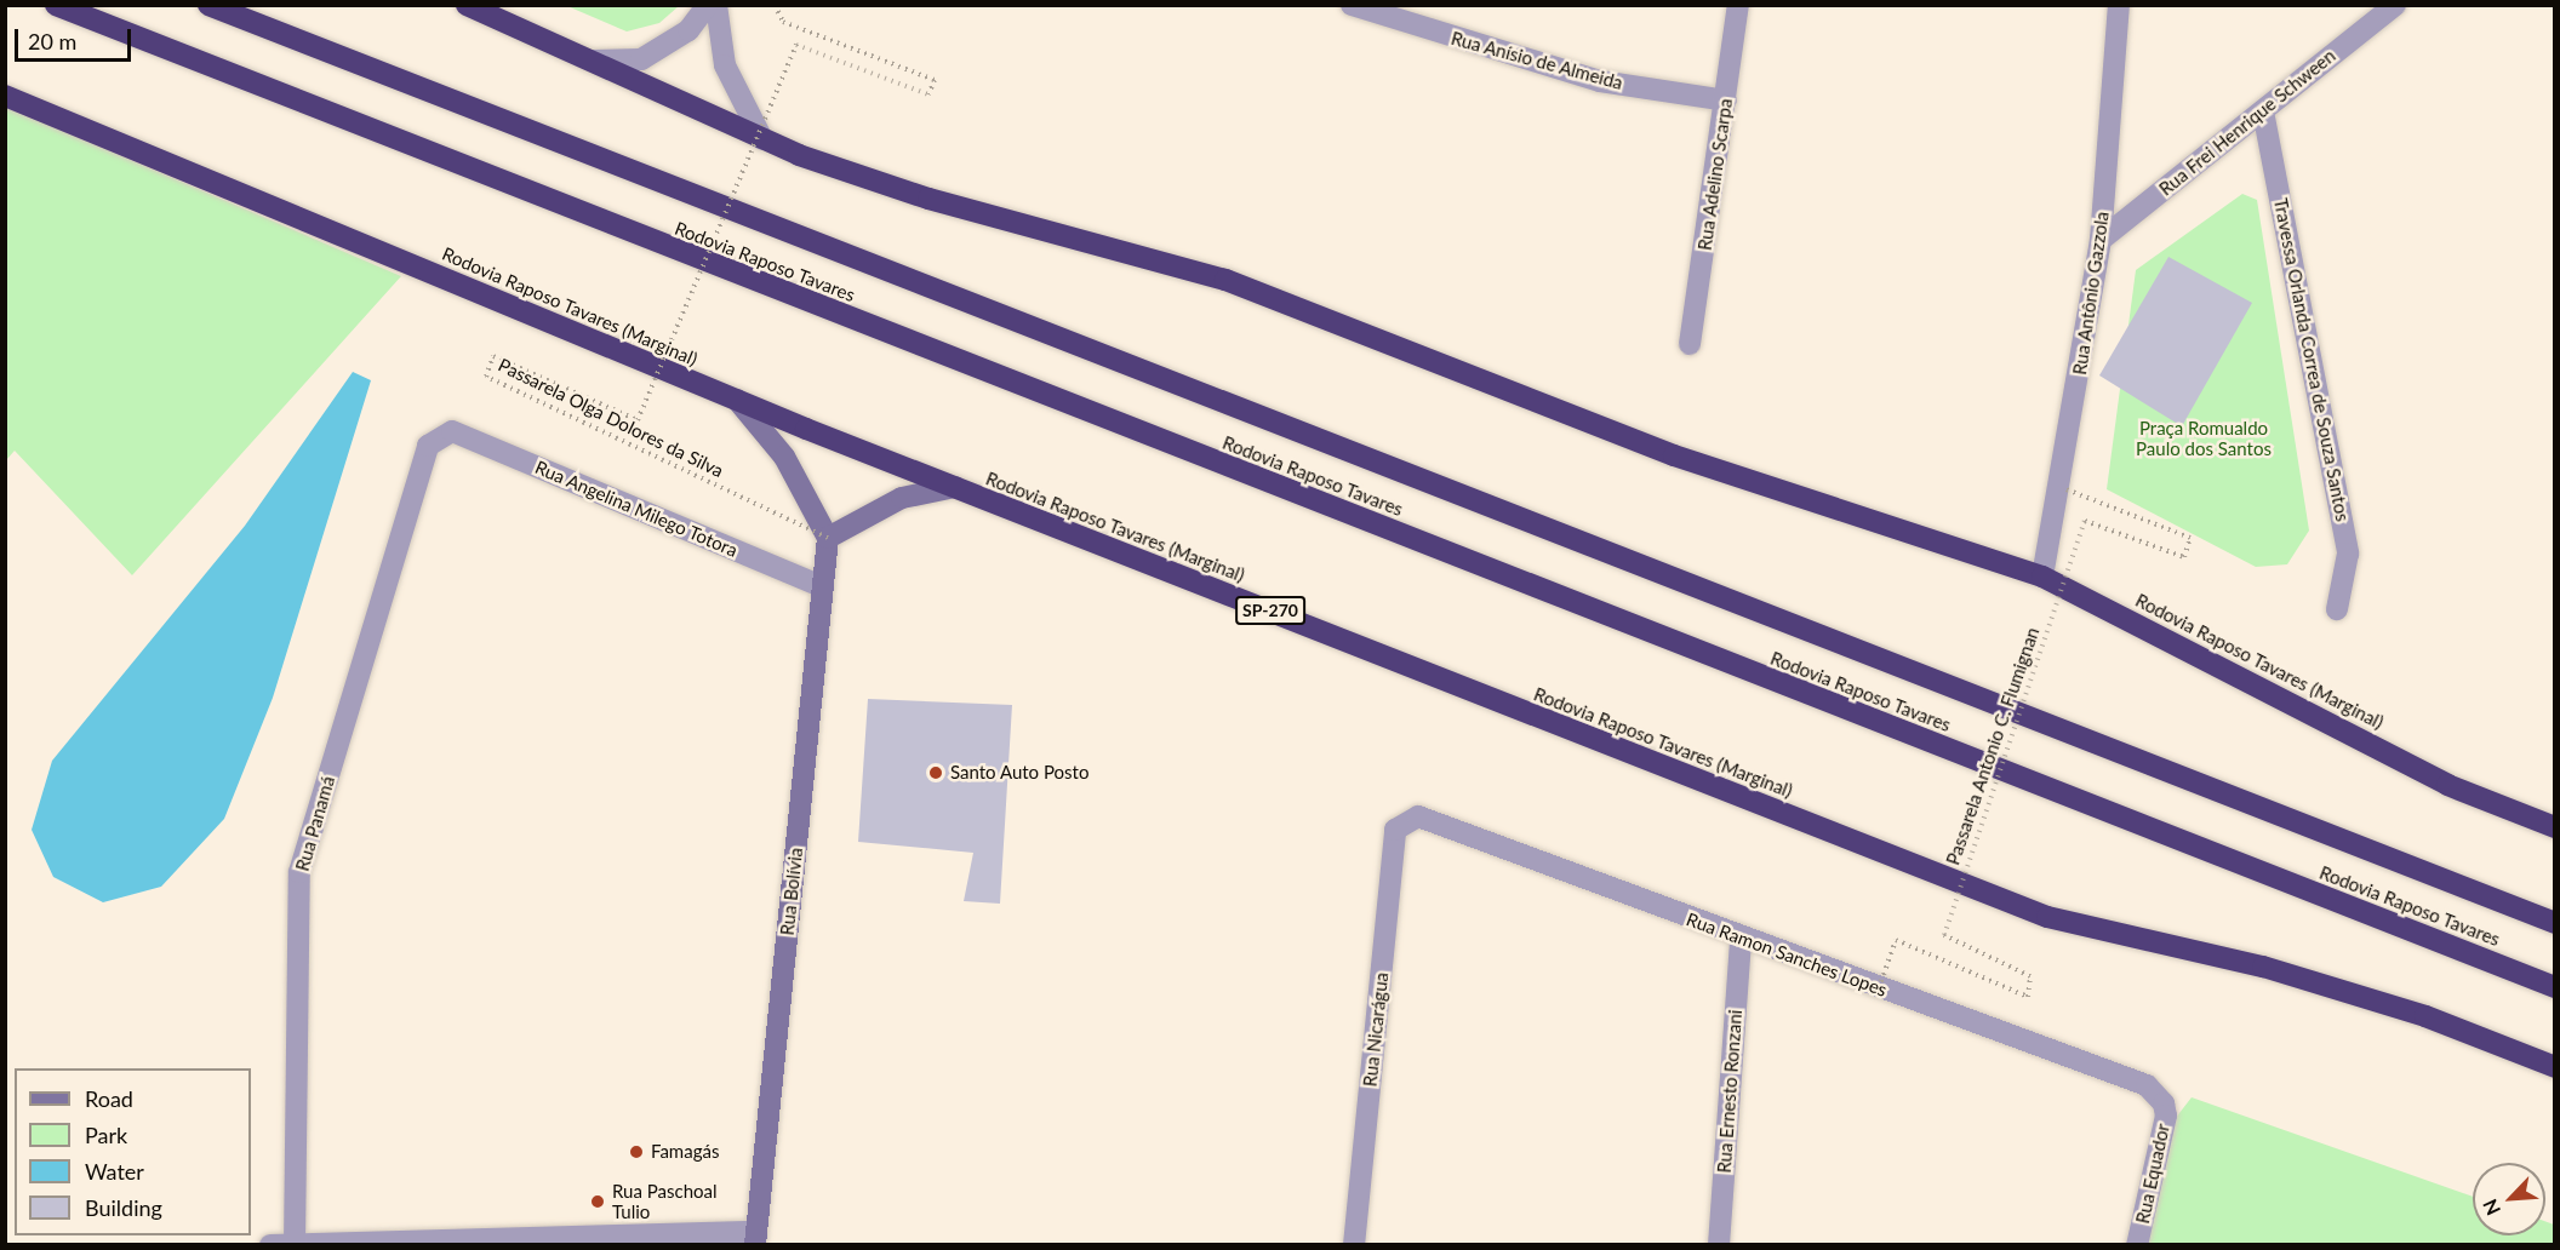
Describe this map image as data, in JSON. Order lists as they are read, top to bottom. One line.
{"streets":{"highway":["Rodovia Raposo Tavares","Rodovia Raposo Tavares (Marginal)","SP-270"],"street":["Rua Anísio de Almeida","Rua Frei Henrique Schween","Rua Adelino Scarpa","Rua Antônio Gazzola","Travessa Orlanda Correa de Souza Santos","Rua Angelina Milego Totora","Rua Panamá","Rua Bolívia","Rua Ramon Sanches Lopes","Rua Nicarágua","Rua Ernesto Ronzani","Rua Equador"],"path":["Passarela Olga Dolores da Silva","Passarela Antonio C. Flumignan"]},"crossings":[["Rua Anísio de Almeida","Rua Adelino Scarpa"],["Rua Frei Henrique Schween","Rua Antônio Gazzola"],["Rua Frei Henrique Schween","Travessa Orlanda Correa de Souza Santos"],["Rua Antônio Gazzola","Rodovia Raposo Tavares (Marginal)"],["Rua Antônio Gazzola","Passarela Antonio C. Flumignan"],["Passarela Olga Dolores da Silva","Rua Bolívia"],["Rua Angelina Milego Totora","Rua Panamá"],["Rua Angelina Milego Totora","Rua Bolívia"],["Passarela Antonio C. Flumignan","Rua Ramon Sanches Lopes"],["Rua Ramon Sanches Lopes","Rua Nicarágua"],["Rua Ramon Sanches Lopes","Rua Ernesto Ronzani"],["Rua Ramon Sanches Lopes","Rua Equador"]],"parks":["Praça Romualdo Paulo dos Santos"],"places":["Santo Auto Posto","Famagás","Rua Paschoal Tulio"],"legend":["Road","Park","Water","Building"],"scale_bar":"20 m","north":"bottom left"}
